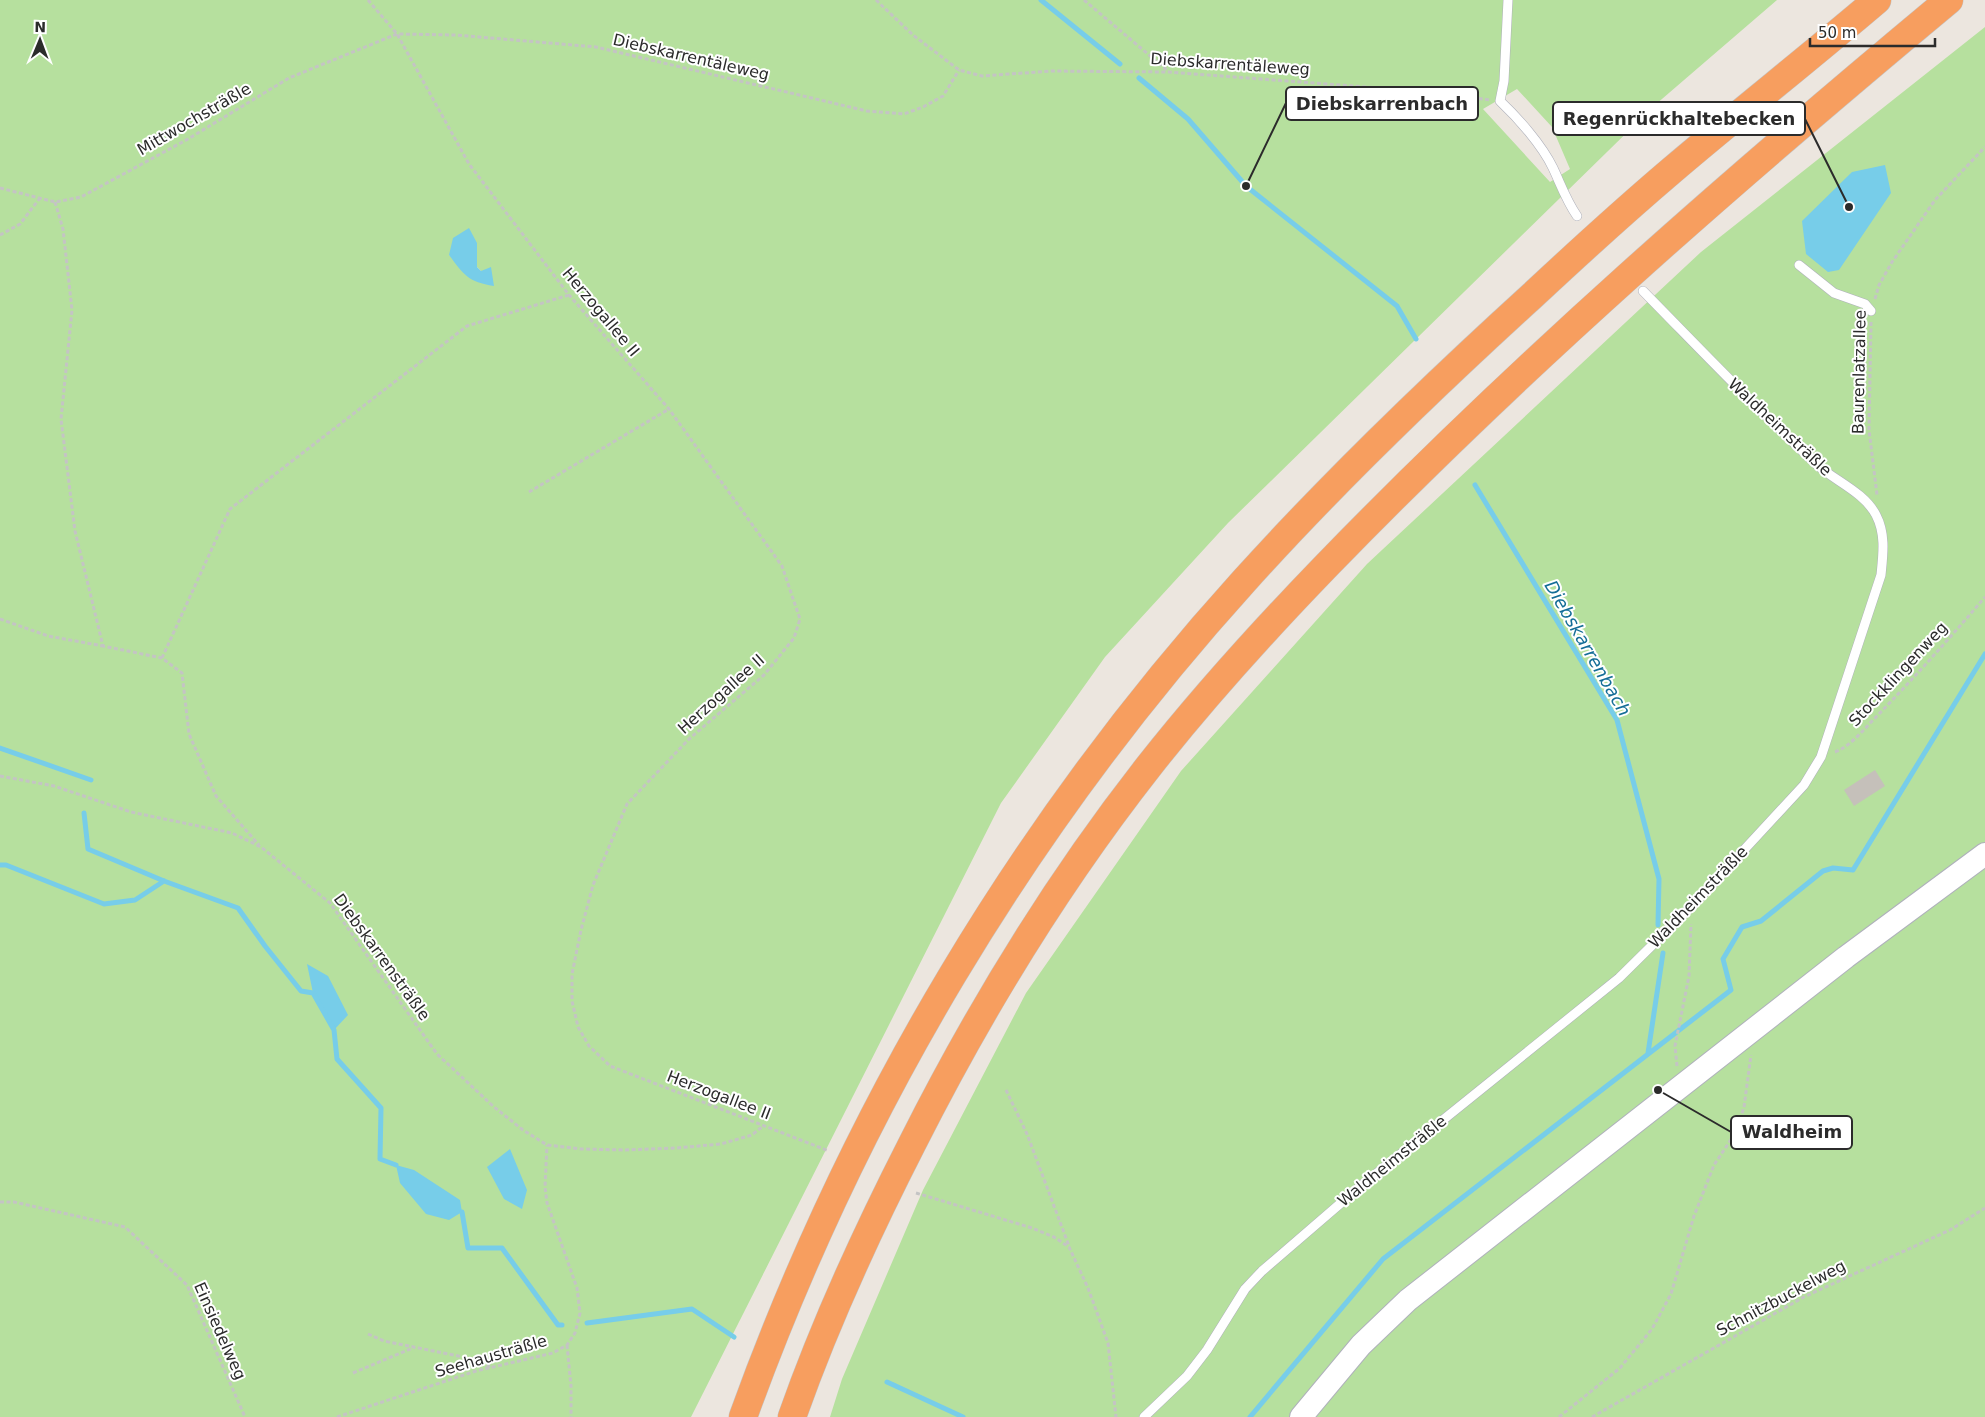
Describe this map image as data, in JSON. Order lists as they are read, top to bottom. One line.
{"streets":{"lane":["Waldheimsträßle"],"path":["Diebskarrentäleweg","Mittwochsträßle","Herzogallee II","Baurenlatzallee","Stockklingenweg","Diebskarrensträßle","Schnitzbuckelweg","Einsiedelweg","Seehausträßle"]},"crossings":[["Diebskarrentäleweg","Mittwochsträßle"],["Diebskarrentäleweg","Herzogallee II"],["Mittwochsträßle","Herzogallee II"],["Baurenlatzallee","Waldheimsträßle"],["Waldheimsträßle","Stockklingenweg"],["Diebskarrensträßle","Seehausträßle"]],"water":["Diebskarrenbach"],"places":["Diebskarrenbach","Regenrückhaltebecken","Waldheim"],"scale_bar":"50 m","north":"top"}
